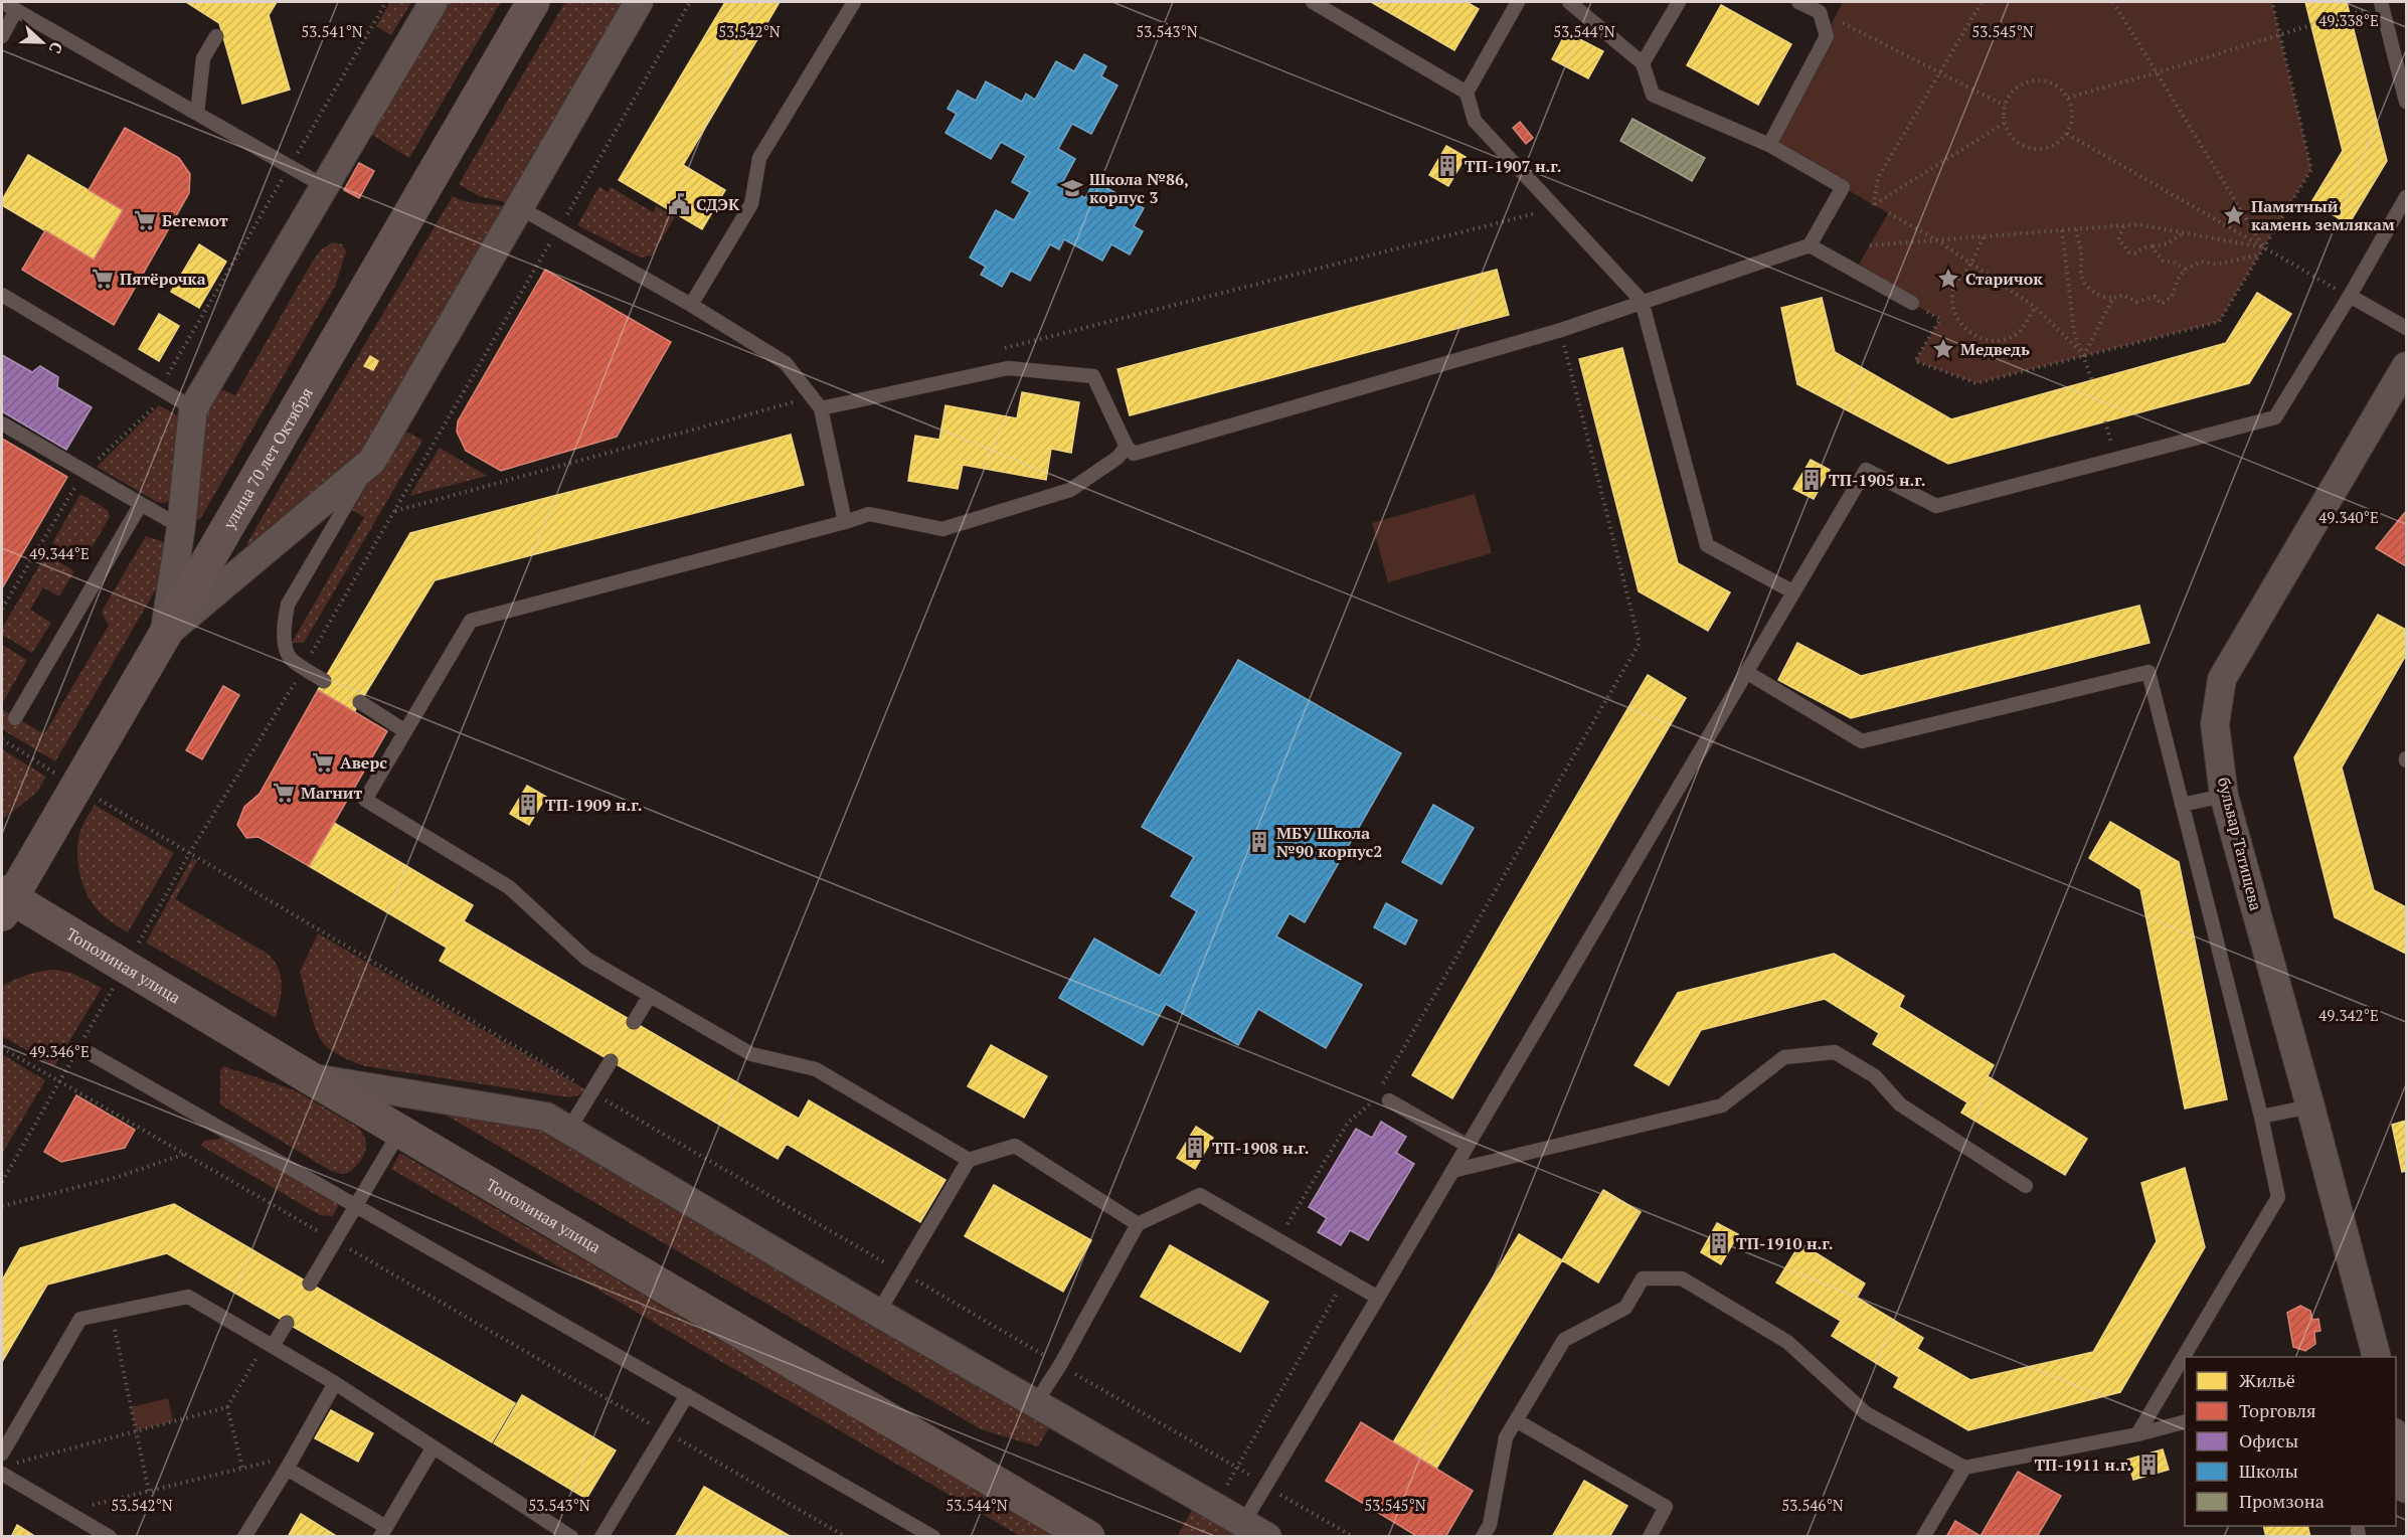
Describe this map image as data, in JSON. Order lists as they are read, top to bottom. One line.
{"streets":{"main road":["улица 70 лет Октября","Тополиная улица"],"street":["бульвар Татищева"]},"crossings":[["улица 70 лет Октября","Тополиная улица"]],"places":{"building":["ТП-1907 н.г.","ТП-1905 н.г.","ТП-1909 н.г.","МБУ Школа №90 корпус2","ТП-1908 н.г.","ТП-1910 н.г.","ТП-1911 н.г."],"school or university":["Школа №86, корпус 3"],"public building":["СДЭК"],"place":["Памятный камень землякам","Старичок","Медведь"],"supermarket":["Бегемот","Пятёрочка","Аверс","Магнит"]},"legend":["Жильё","Торговля","Офисы","Школы","Промзона"],"north":"right","coordinates":["49.338°E","53.541°N","53.542°N","53.543°N","53.544°N","53.545°N","49.340°E","49.344°E","49.342°E","49.346°E","53.546°N"]}
